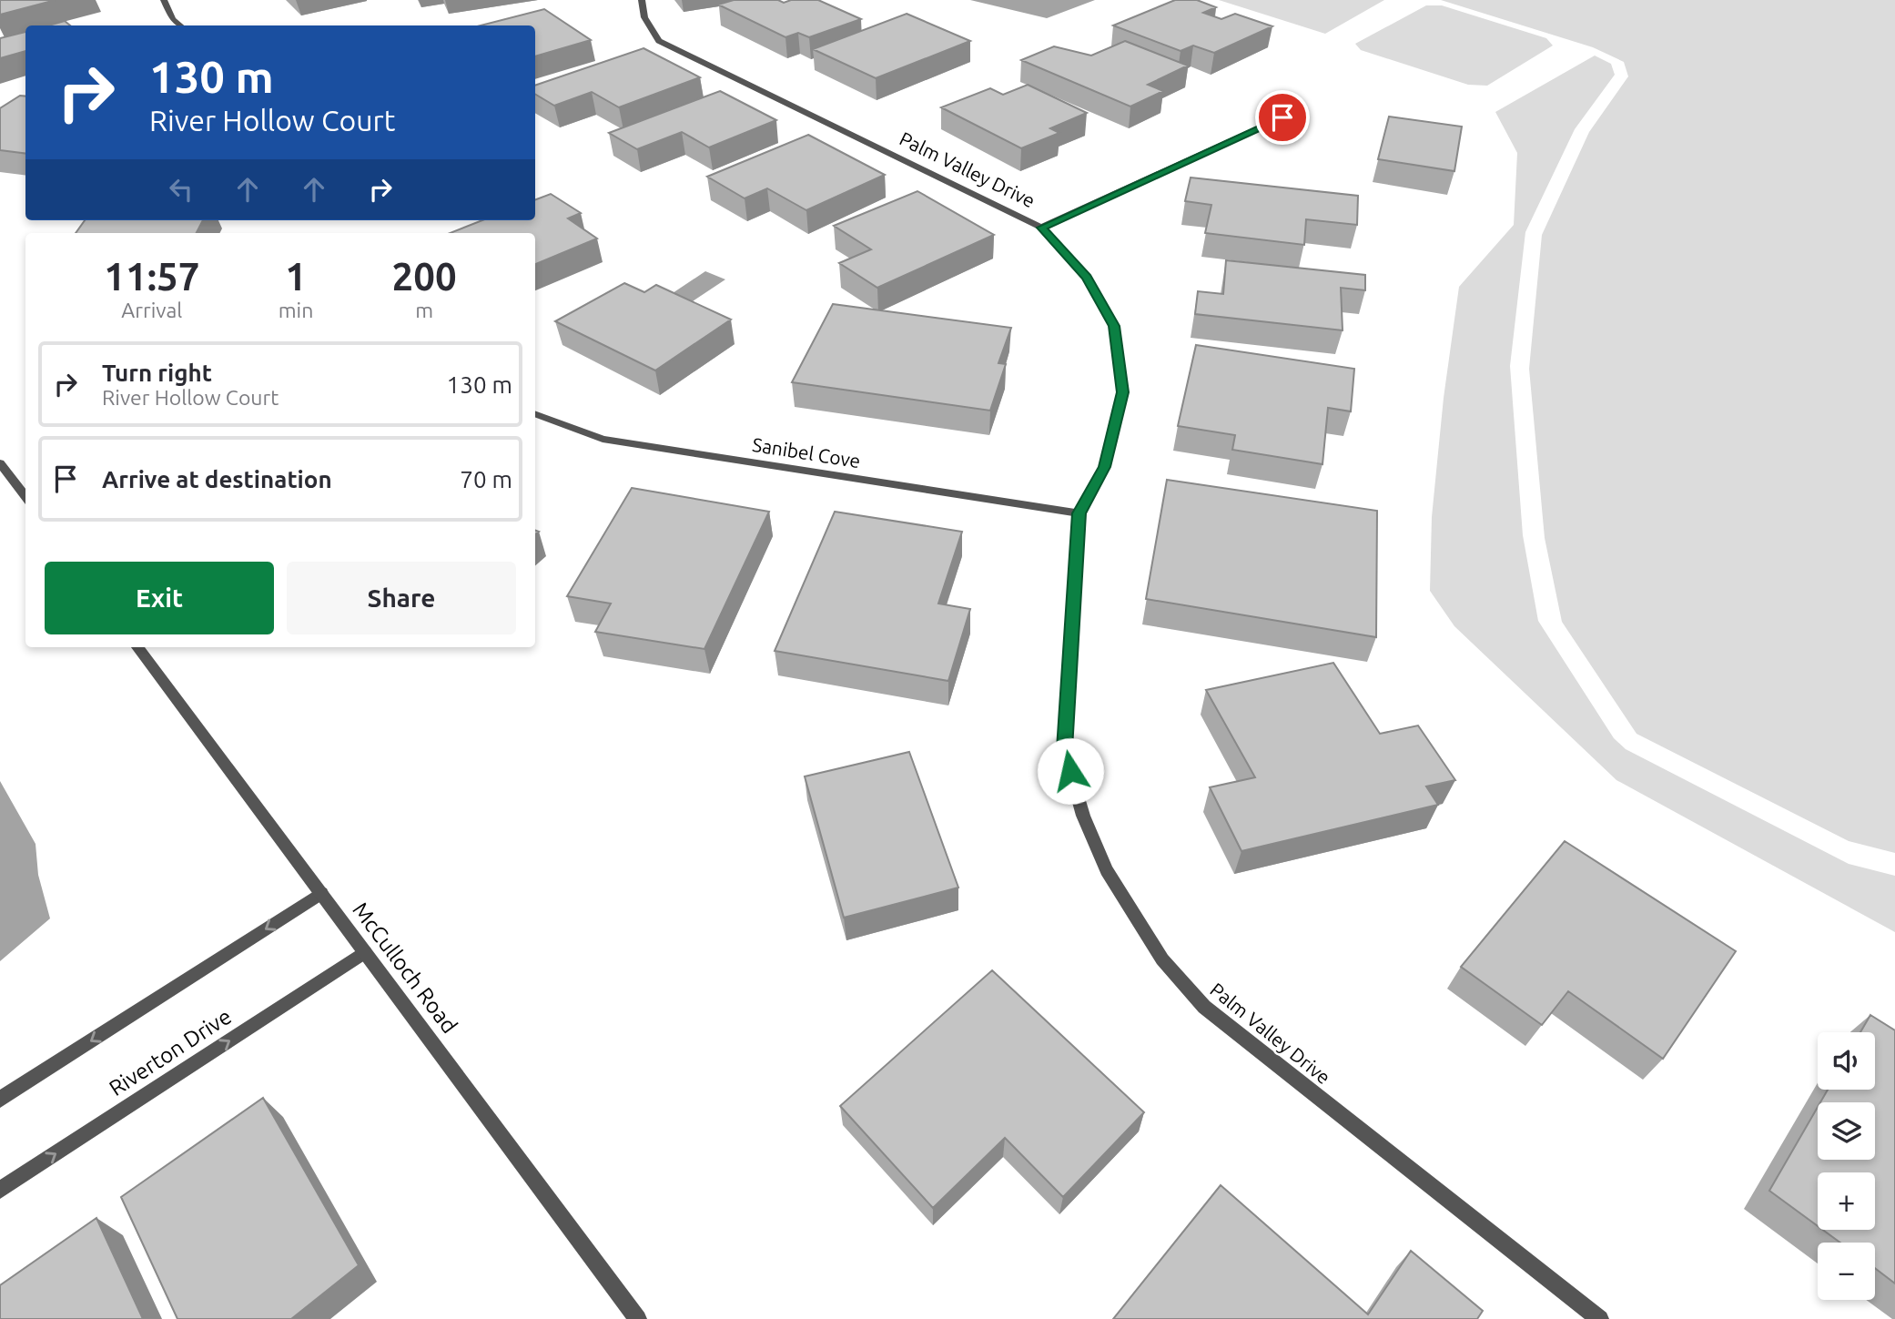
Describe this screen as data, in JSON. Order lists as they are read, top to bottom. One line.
{"streets":{"street":["Palm Valley Drive","Sanibel Cove","McCulloch Road","Riverton Drive"]},"crossings":[["Palm Valley Drive","Sanibel Cove"],["McCulloch Road","Riverton Drive"]],"page":{"turn":["130 m","River Hollow Court"],"eta":["11:57","Arrival","1","min","200","m"],"list":[{"name":"Turn right","note":"River Hollow Court","value":"130 m"},{"name":"Arrive at destination","value":"70 m"}],"buttons":["Exit","Share"],"map_buttons":["+","−"]}}
